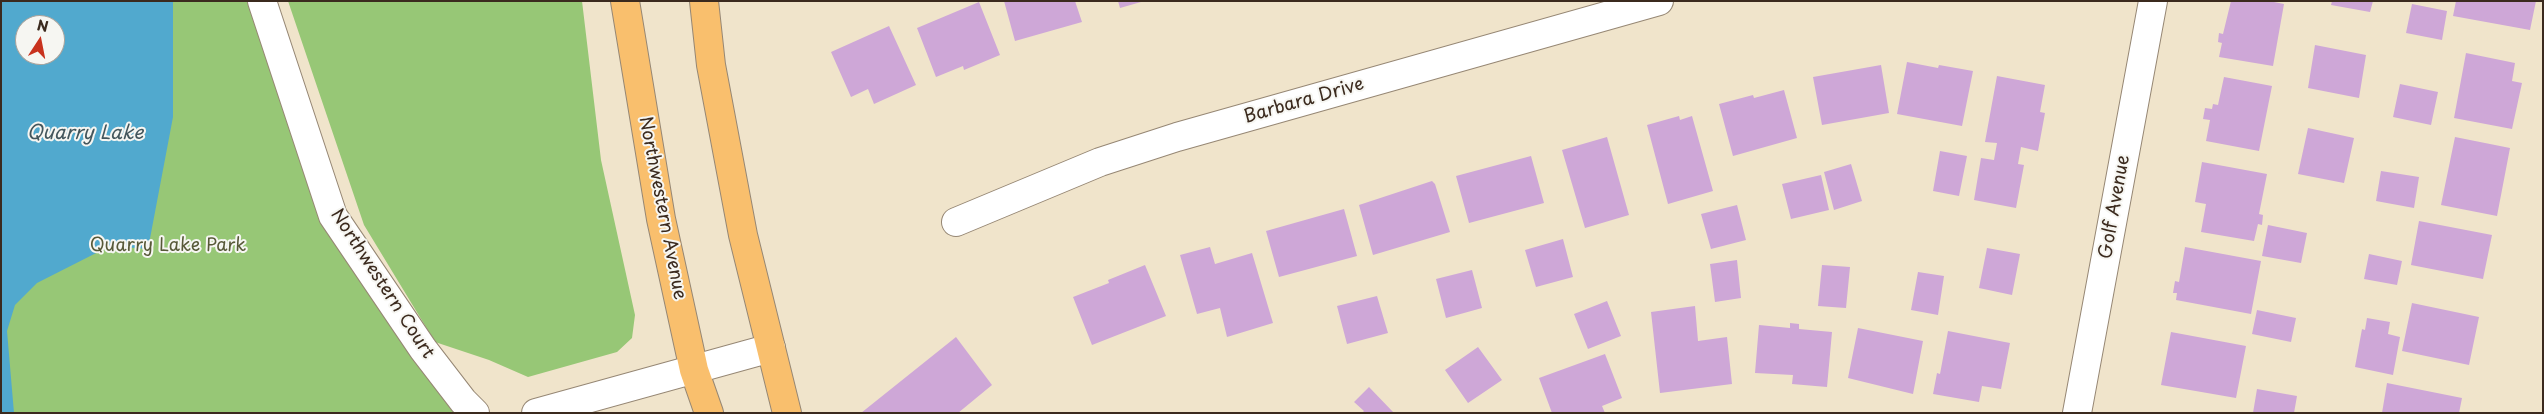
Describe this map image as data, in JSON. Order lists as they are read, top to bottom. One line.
{"streets":{"main road":["Northwestern Avenue"],"street":["Barbara Drive","Golf Avenue","Northwestern Court"]},"water":["Quarry Lake"],"parks":["Quarry Lake Park"],"north":"top"}
